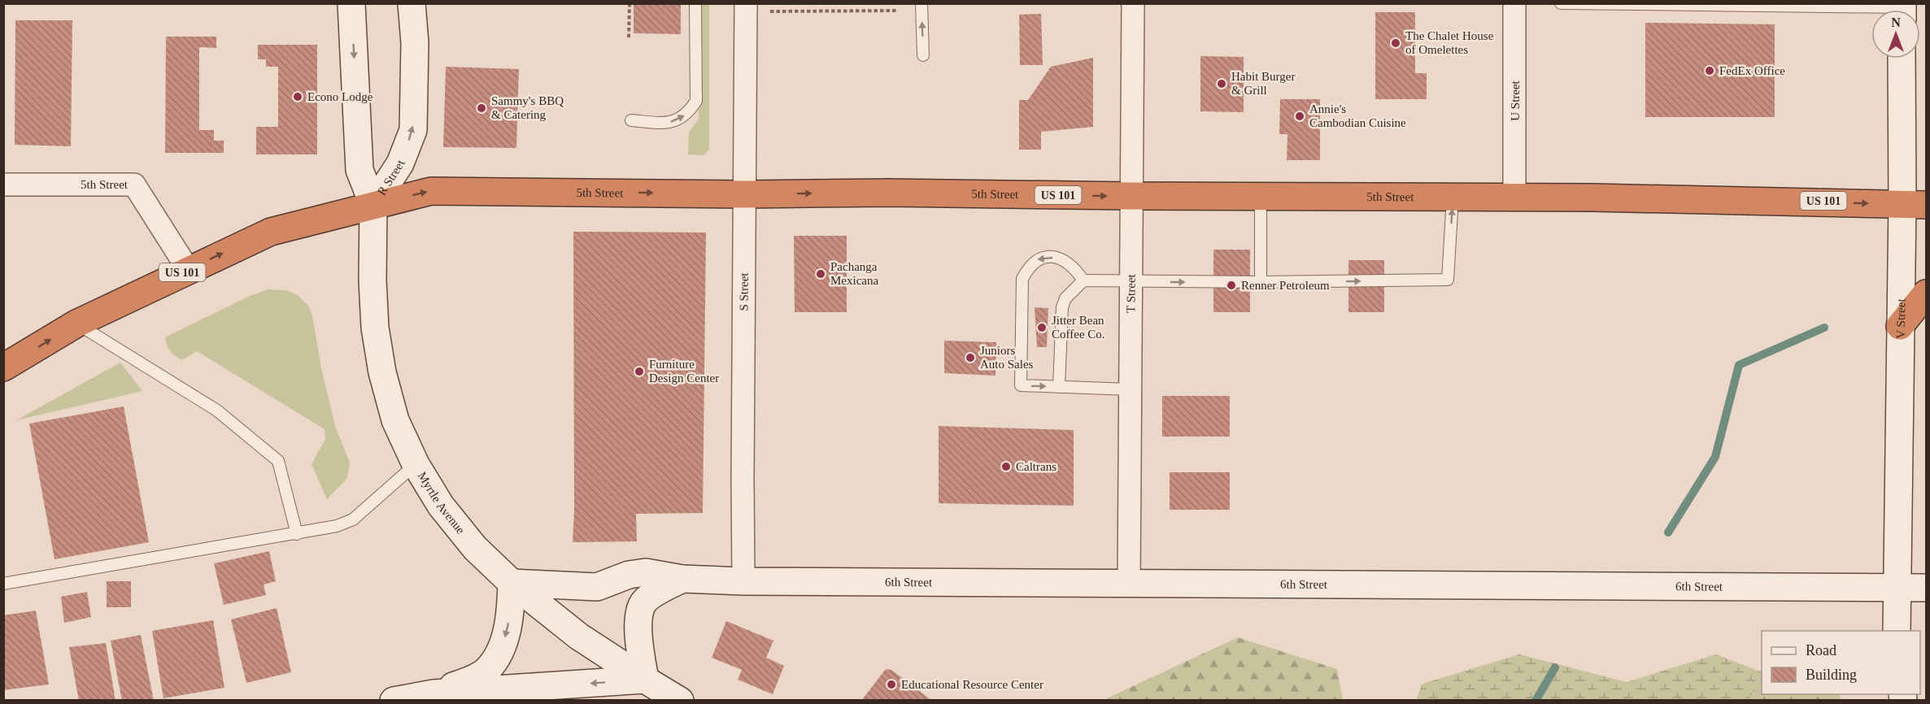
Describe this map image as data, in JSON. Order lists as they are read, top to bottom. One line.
{"streets":{"highway":["5th Street","US 101"],"street":["U Street","R Street","S Street","T Street","V Street","Myrtle Avenue","6th Street"]},"crossings":[["U Street","5th Street"],["R Street","5th Street"],["R Street","Myrtle Avenue"],["5th Street","S Street"],["5th Street","T Street"],["5th Street","V Street"],["5th Street","Myrtle Avenue"],["S Street","6th Street"],["T Street","6th Street"],["V Street","6th Street"],["Myrtle Avenue","6th Street"]],"one_way":["5th Street"],"places":["The Chalet House of Omelettes","FedEx Office","Habit Burger & Grill","Econo Lodge","Sammy's BBQ & Catering","Annie's Cambodian Cuisine","Pachanga Mexicana","Renner Petroleum","Jitter Bean Coffee Co.","Juniors Auto Sales","Furniture Design Center","Caltrans","Educational Resource Center"],"legend":["Road","Building"],"north":"top"}
